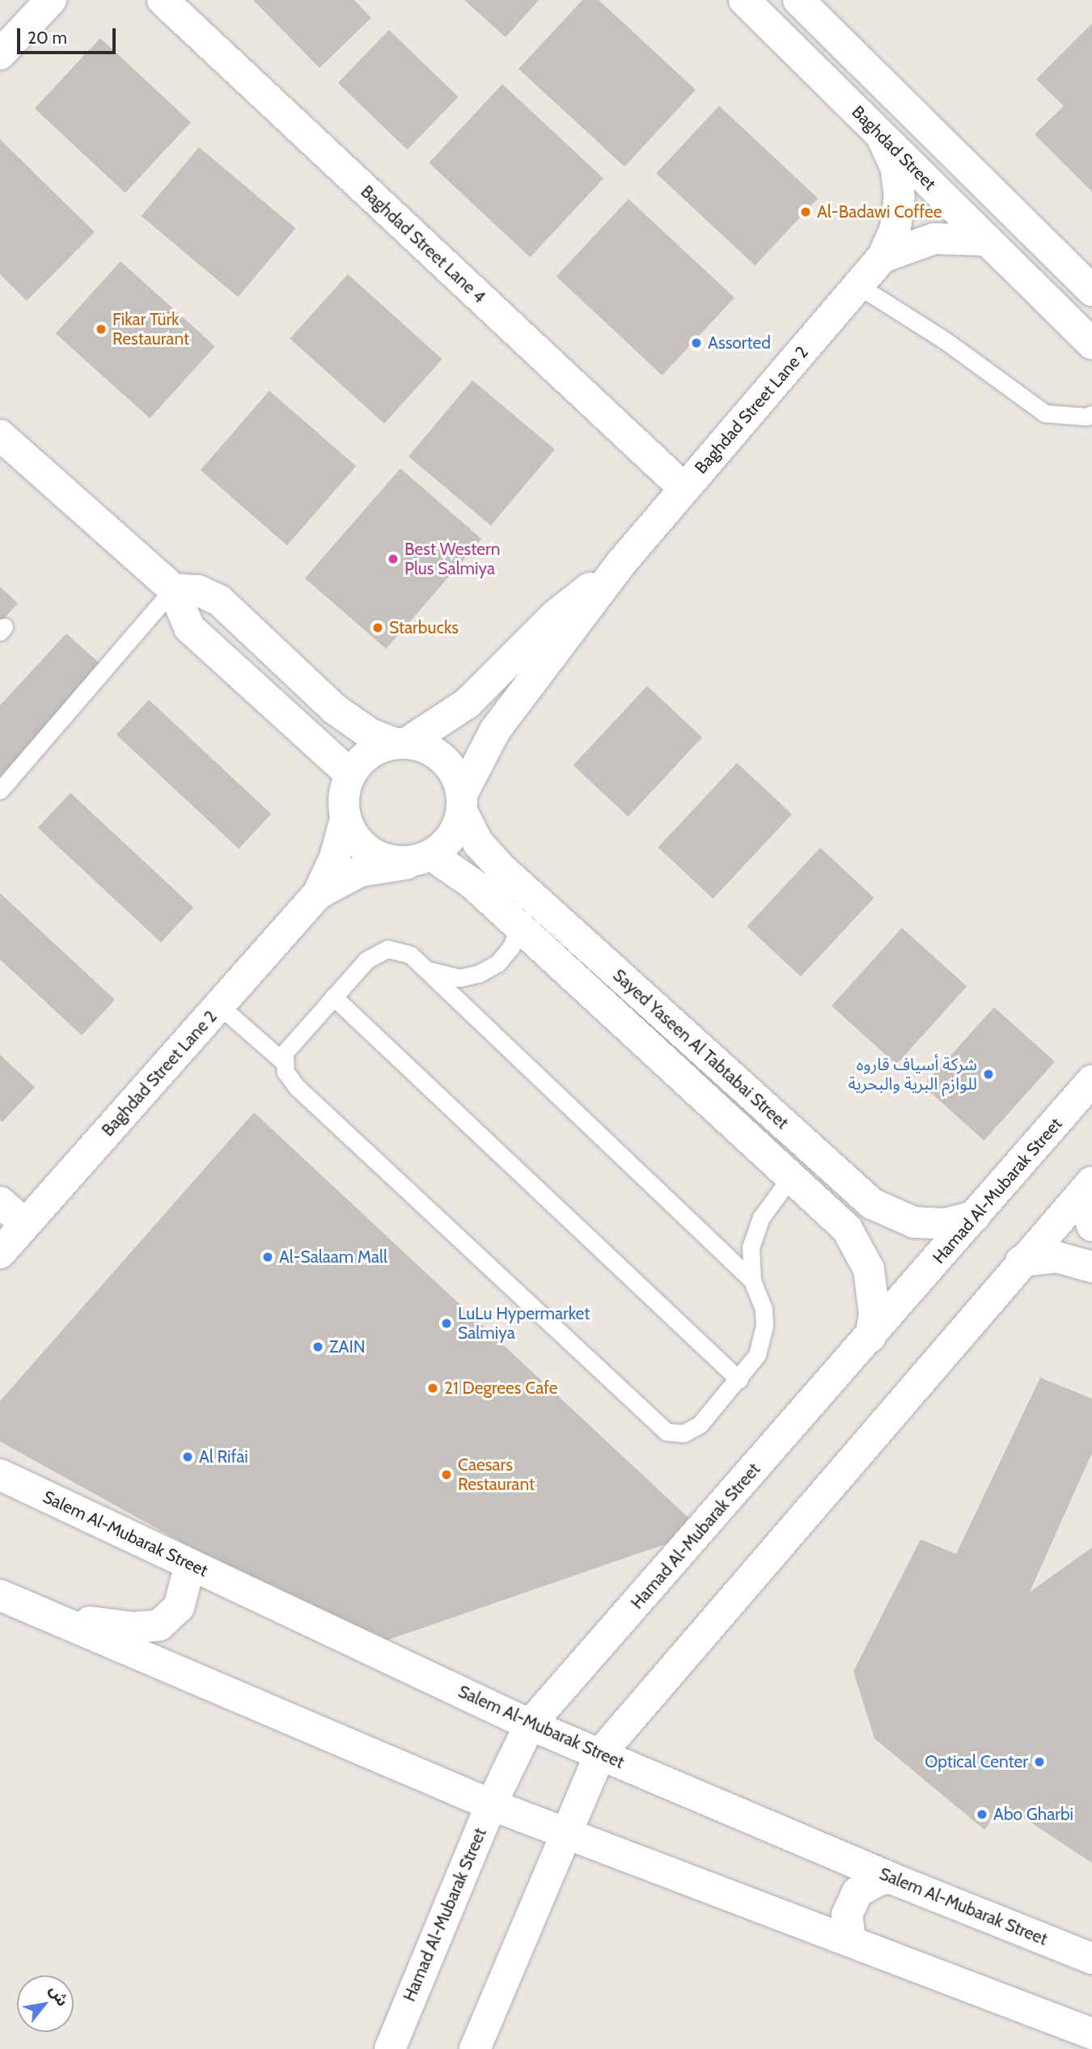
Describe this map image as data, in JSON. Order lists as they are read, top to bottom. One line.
{"streets":{"street":["Baghdad Street","Baghdad Street Lane 4","Baghdad Street Lane 2","Sayed Yaseen Al Tabtabai Street","Hamad Al-Mubarak Street","Salem Al-Mubarak Street"]},"crossings":[["Baghdad Street","Baghdad Street Lane 2"],["Baghdad Street Lane 4","Baghdad Street Lane 2"],["Baghdad Street Lane 2","Sayed Yaseen Al Tabtabai Street"],["Sayed Yaseen Al Tabtabai Street","Hamad Al-Mubarak Street"],["Hamad Al-Mubarak Street","Salem Al-Mubarak Street"]],"places":["Al-Badawi Coffee","Fikar Türk Restaurant","Assorted","Best Western Plus Salmiya","Starbucks","شركة أسياف قاروه للوازم البرية والبحرية","Al-Salaam Mall","LuLu Hypermarket Salmiya","ZAIN","21 Degrees Cafe","Al Rifai","Caesars Restaurant","Optical Center","Abo Gharbi"],"scale_bar":"20 m","north":"top right"}
